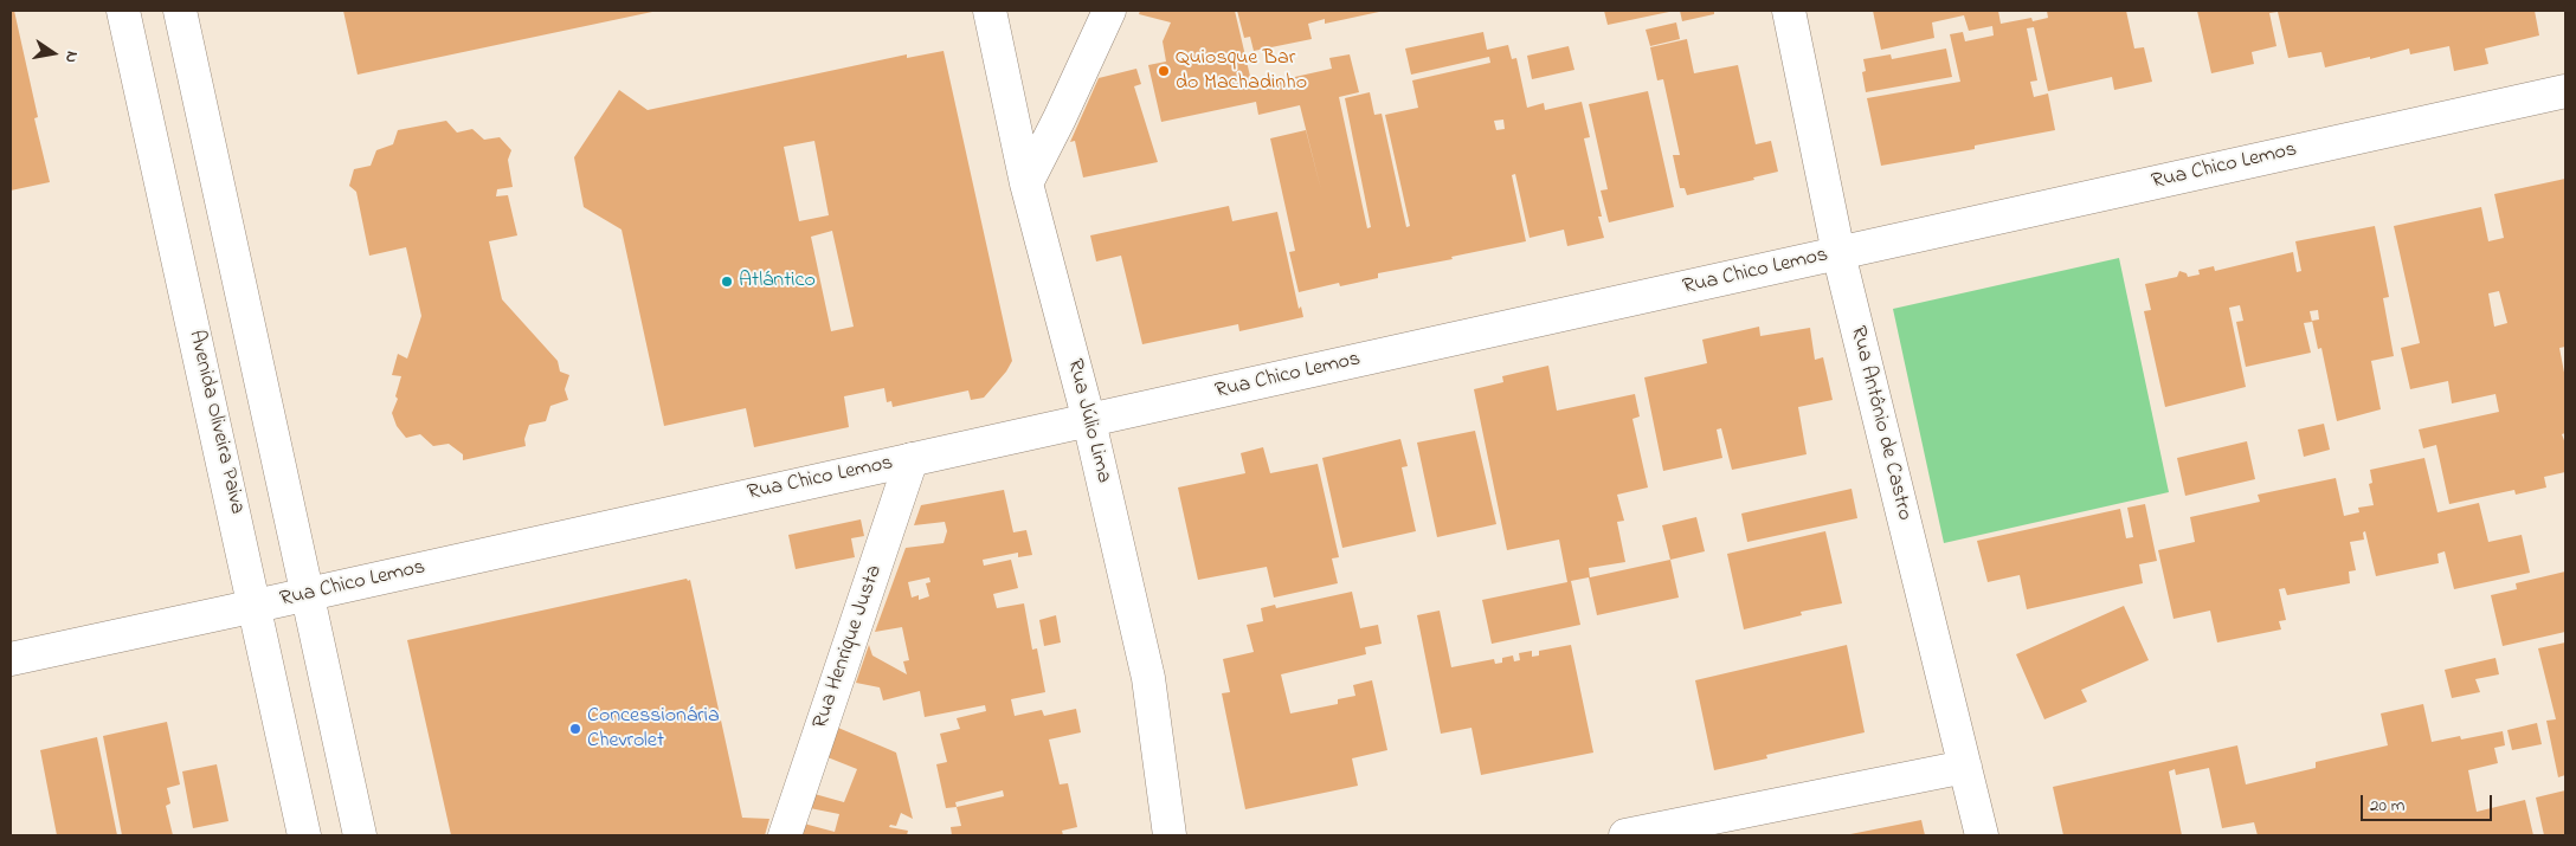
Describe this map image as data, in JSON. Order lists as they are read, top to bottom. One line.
{"streets":{"street":["Rua Chico Lemos","Rua Júlio Lima","Avenida Oliveira Paiva","Rua Antônio de Castro","Rua Henrique Justa"]},"crossings":[["Rua Chico Lemos","Rua Júlio Lima"],["Rua Chico Lemos","Avenida Oliveira Paiva"],["Rua Chico Lemos","Rua Antônio de Castro"],["Rua Chico Lemos","Rua Henrique Justa"]],"places":["Quiosque Bar do Machadinho","Atlántico","Concessionária Chevrolet"],"scale_bar":"20 m","north":"right"}
